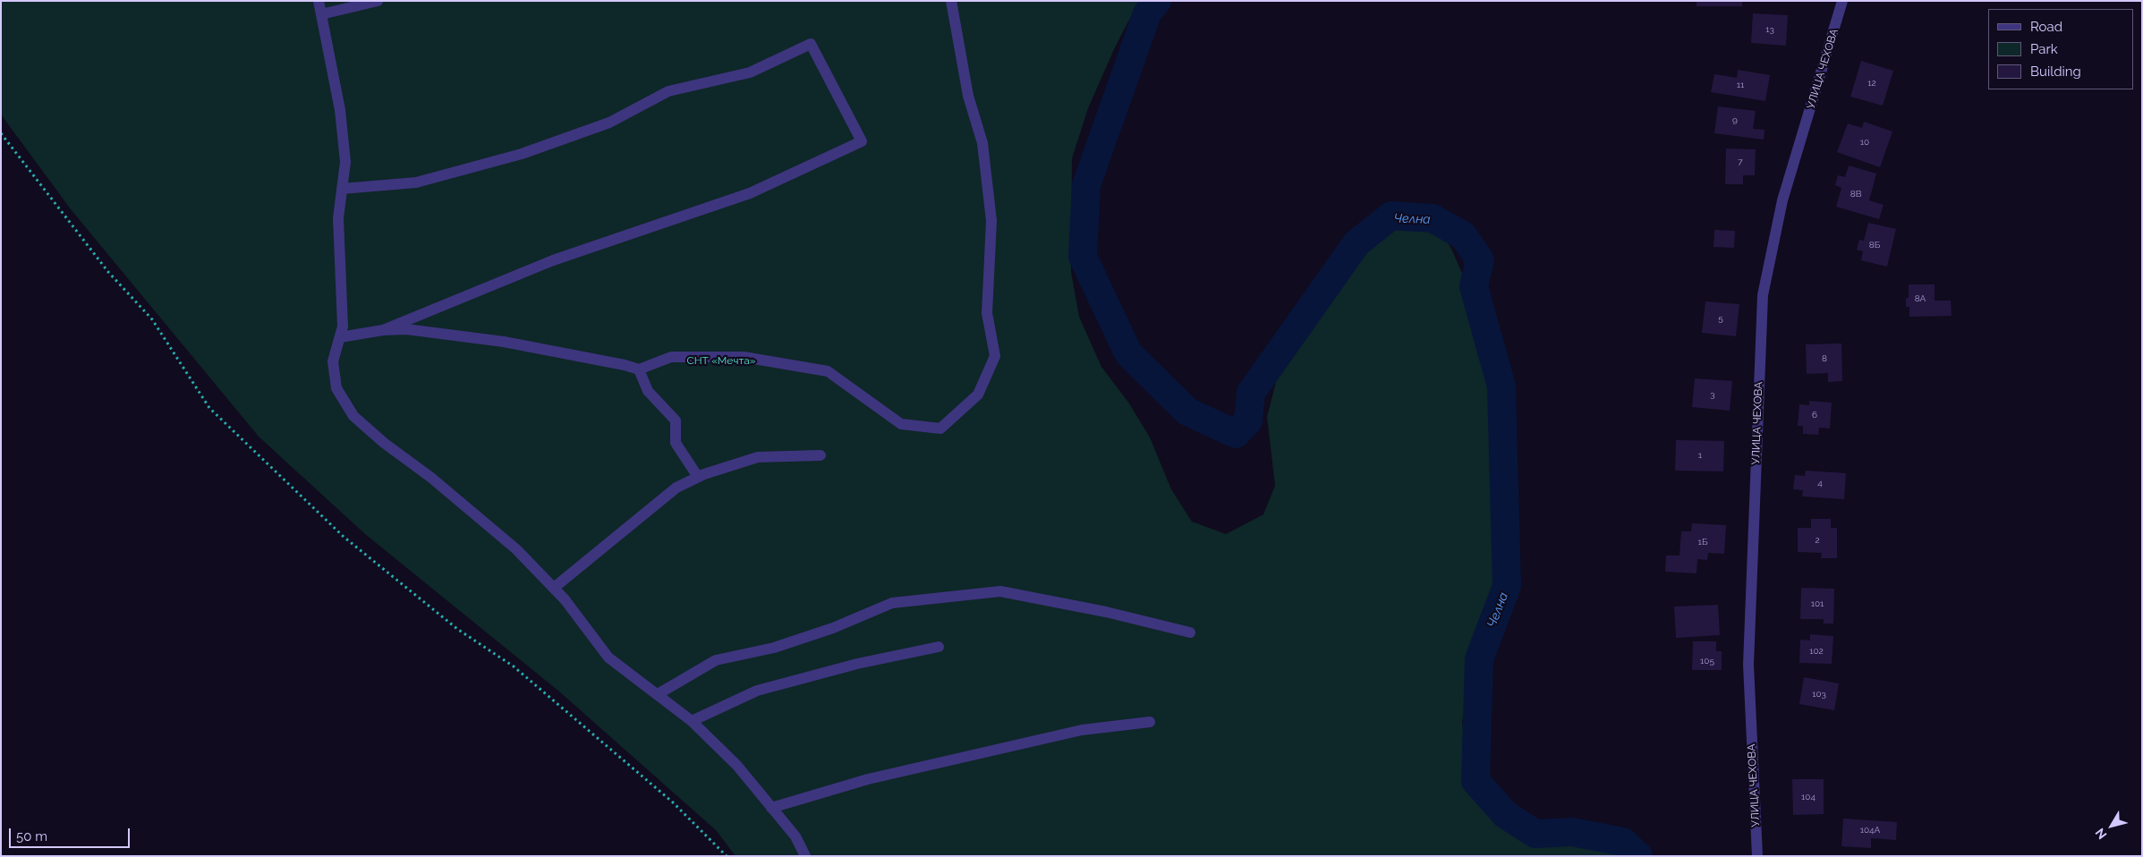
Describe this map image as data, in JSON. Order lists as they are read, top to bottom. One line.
{"streets":{"street":["УЛИЦА ЧЕХОВА"]},"water":["Челна"],"parks":["СНТ «Мечта»"],"house_numbers":["13","12","11","9","10","7","8В","8Б","8А","5","8","3","6","1","4","2","1Б","101","102","105","103","104","104А"],"legend":["Road","Park","Building"],"scale_bar":"50 m","north":"bottom left"}
